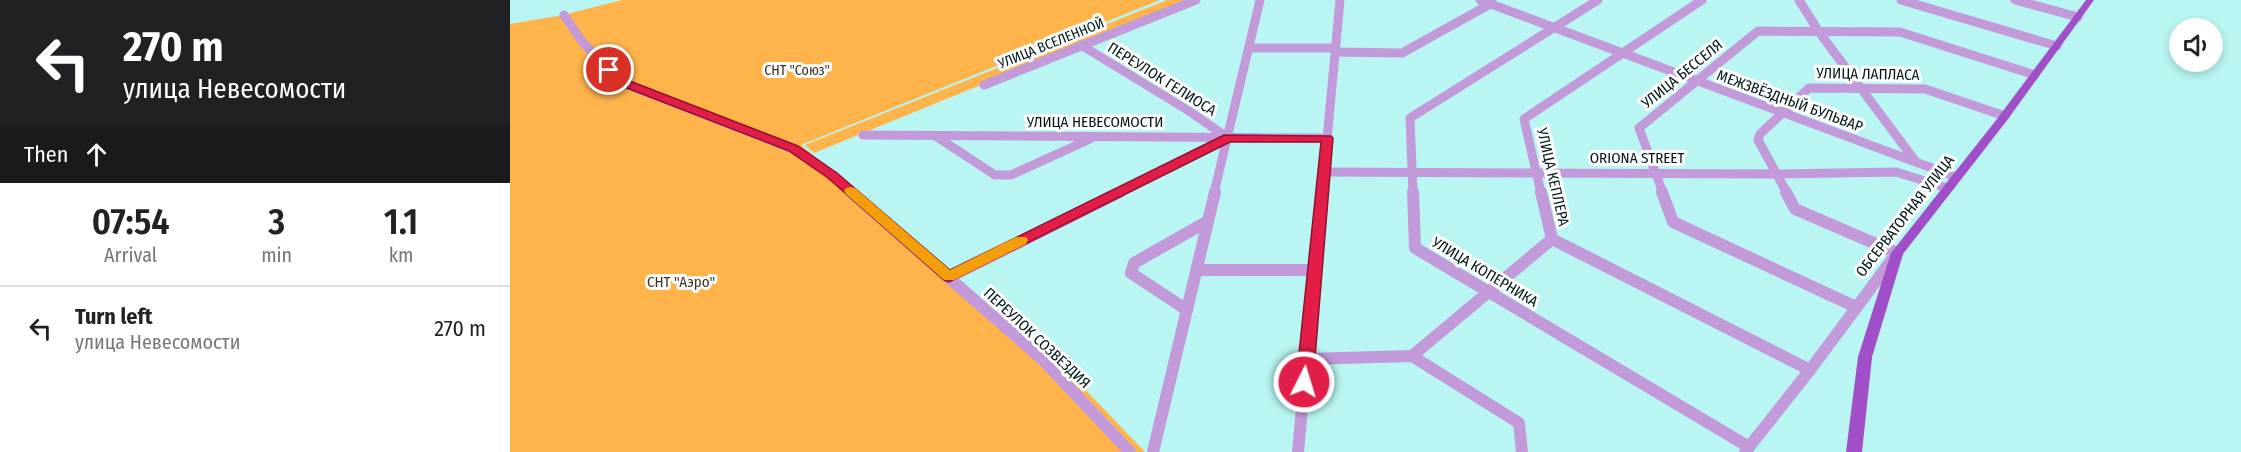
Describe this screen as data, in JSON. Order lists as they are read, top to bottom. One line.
{"streets":{"main road":["ОБСЕРВАТОРНАЯ УЛИЦА"],"street":["УЛИЦА ВСЕЛЕННОЙ","УЛИЦА БЕССЕЛЯ","УЛИЦА ЛАПЛАСА","ПЕРЕУЛОК ГЕЛИОСА","МЕЖЗВЁЗДНЫЙ БУЛЬВАР","УЛИЦА НЕВЕСОМОСТИ","ORIONA STREET","УЛИЦА КЕПЛЕРА","УЛИЦА КОПЕРНИКА","ПЕРЕУЛОК СОЗВЕЗДИЯ"]},"crossings":[["УЛИЦА ВСЕЛЕННОЙ","ПЕРЕУЛОК ГЕЛИОСА"],["УЛИЦА БЕССЕЛЯ","МЕЖЗВЁЗДНЫЙ БУЛЬВАР"],["УЛИЦА БЕССЕЛЯ","ORIONA STREET"],["УЛИЦА БЕССЕЛЯ","ОБСЕРВАТОРНАЯ УЛИЦА"],["УЛИЦА ЛАПЛАСА","МЕЖЗВЁЗДНЫЙ БУЛЬВАР"],["УЛИЦА ЛАПЛАСА","ORIONA STREET"],["УЛИЦА ЛАПЛАСА","ОБСЕРВАТОРНАЯ УЛИЦА"],["ПЕРЕУЛОК ГЕЛИОСА","УЛИЦА НЕВЕСОМОСТИ"],["МЕЖЗВЁЗДНЫЙ БУЛЬВАР","УЛИЦА КЕПЛЕРА"],["МЕЖЗВЁЗДНЫЙ БУЛЬВАР","ОБСЕРВАТОРНАЯ УЛИЦА"],["МЕЖЗВЁЗДНЫЙ БУЛЬВАР","УЛИЦА КОПЕРНИКА"],["ORIONA STREET","УЛИЦА КЕПЛЕРА"],["ORIONA STREET","ОБСЕРВАТОРНАЯ УЛИЦА"],["ORIONA STREET","УЛИЦА КОПЕРНИКА"],["УЛИЦА КЕПЛЕРА","ОБСЕРВАТОРНАЯ УЛИЦА"],["ОБСЕРВАТОРНАЯ УЛИЦА","УЛИЦА КОПЕРНИКА"]],"parks":["СНТ \"Союз\"","СНТ \"Аэро\""],"page":{"turn":["270 m","улица Невесомости"],"then":"Then","eta":["07:54","Arrival","3","min","1.1","km"],"list":[{"name":"Turn left","note":"улица Невесомости","value":"270 m"}]}}
